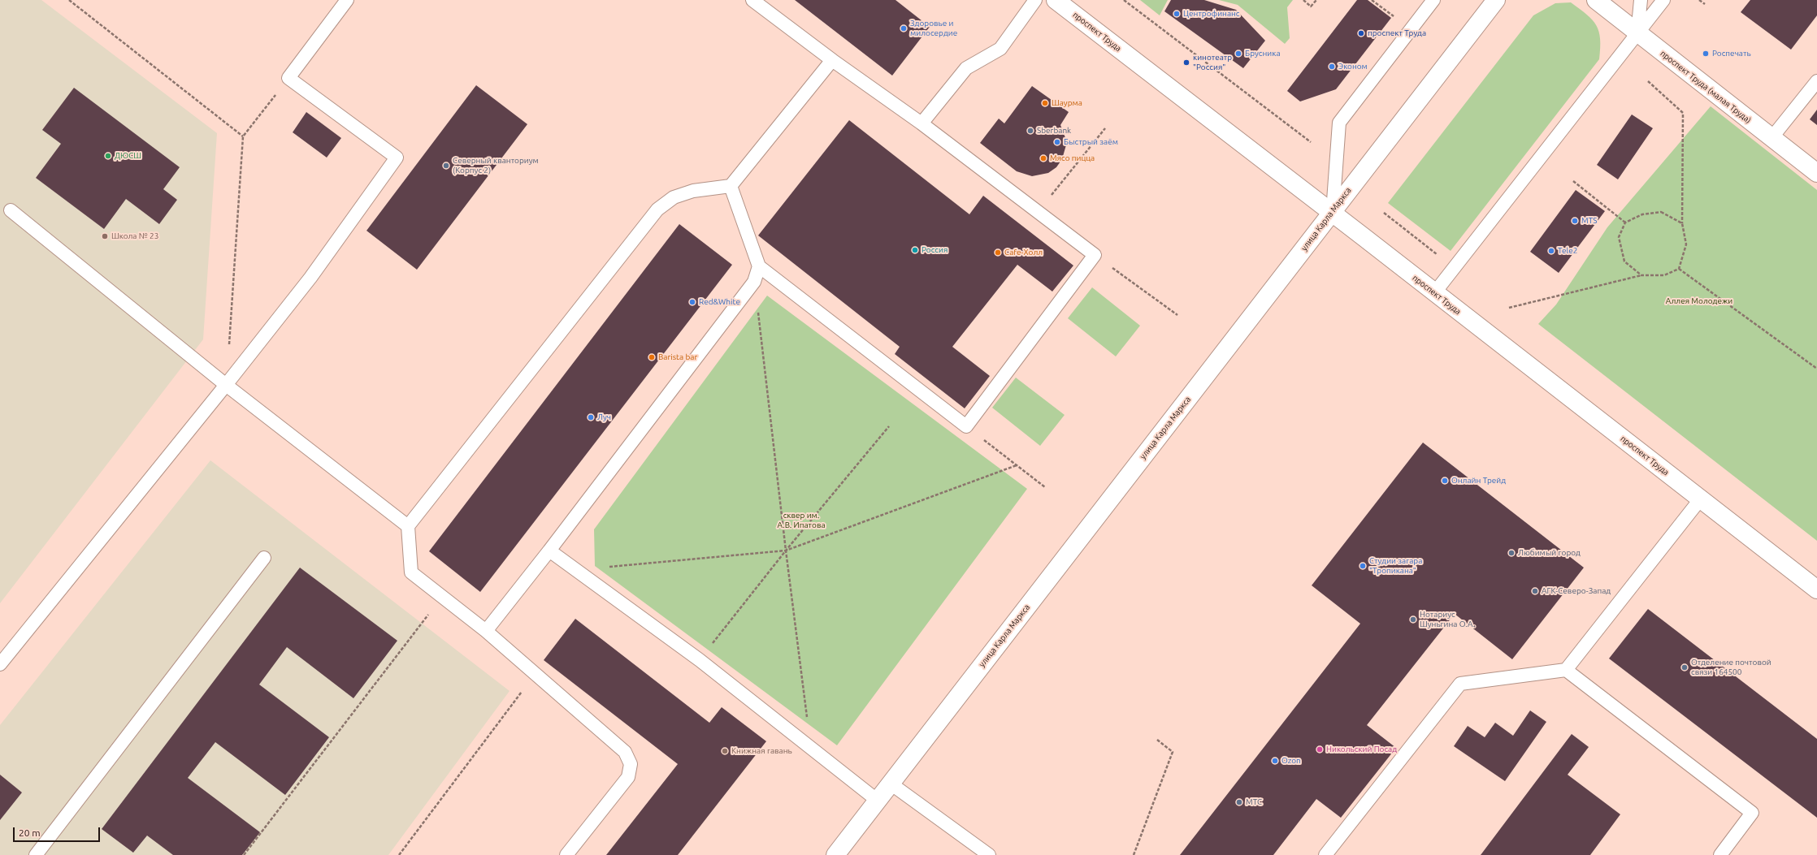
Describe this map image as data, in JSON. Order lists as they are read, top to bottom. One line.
{"streets":{"street":["проспект Труда","проспект Труда (малая Труда)","улица Карла Маркса"]},"crossings":[["проспект Труда","улица Карла Маркса"]],"parks":["Аллея Молодежи","сквер им. А.В. Ипатова"],"places":["Центрофинанс","Здоровье и милосердие","проспект Труда","Брусника","Роспечать","кинотеатр \"Россия\"","Эконом","Шаурма","Sberbank","Быстрый заём","ДЮСШ","Мясо пицца","Северный кванториум (Корпус 2)","MTS","Школа № 23","Россия","Tele2","Cafe-Холл","Red&White","Barista bar","Луч","Онлайн Трейд","Любимый город","Студии загара \"Тропикана\"","АГК-Северо-Запад","Нотариус Шуньгина О.А.","Отделение почтовой связи 164500","Никольский Посад","Книжная гавань","Ozon","МТС"],"scale_bar":"20 m"}
